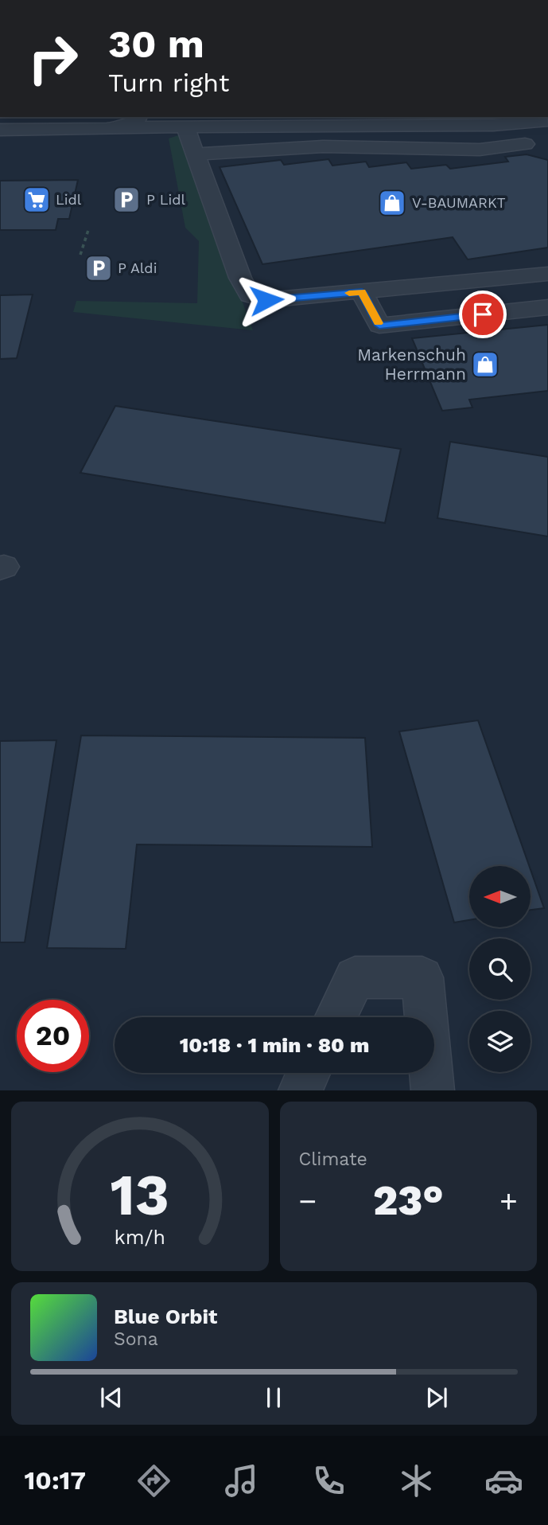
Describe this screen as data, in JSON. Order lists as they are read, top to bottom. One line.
{"places":{"supermarket":["Lidl"],"parking":["P Lidl","P Aldi"],"shop":["V-BAUMARKT","Markenschuh Herrmann"]},"north":"left","page":{"turn":["30 m","Turn right"],"limit":"20","trip":"10:18 · 1 min · 80 m","tile":"Climate","heat":["−","23°","+"],"song":["Blue Orbit","Sona"],"tabs":"10:17","gauge":["13","km/h"]}}
